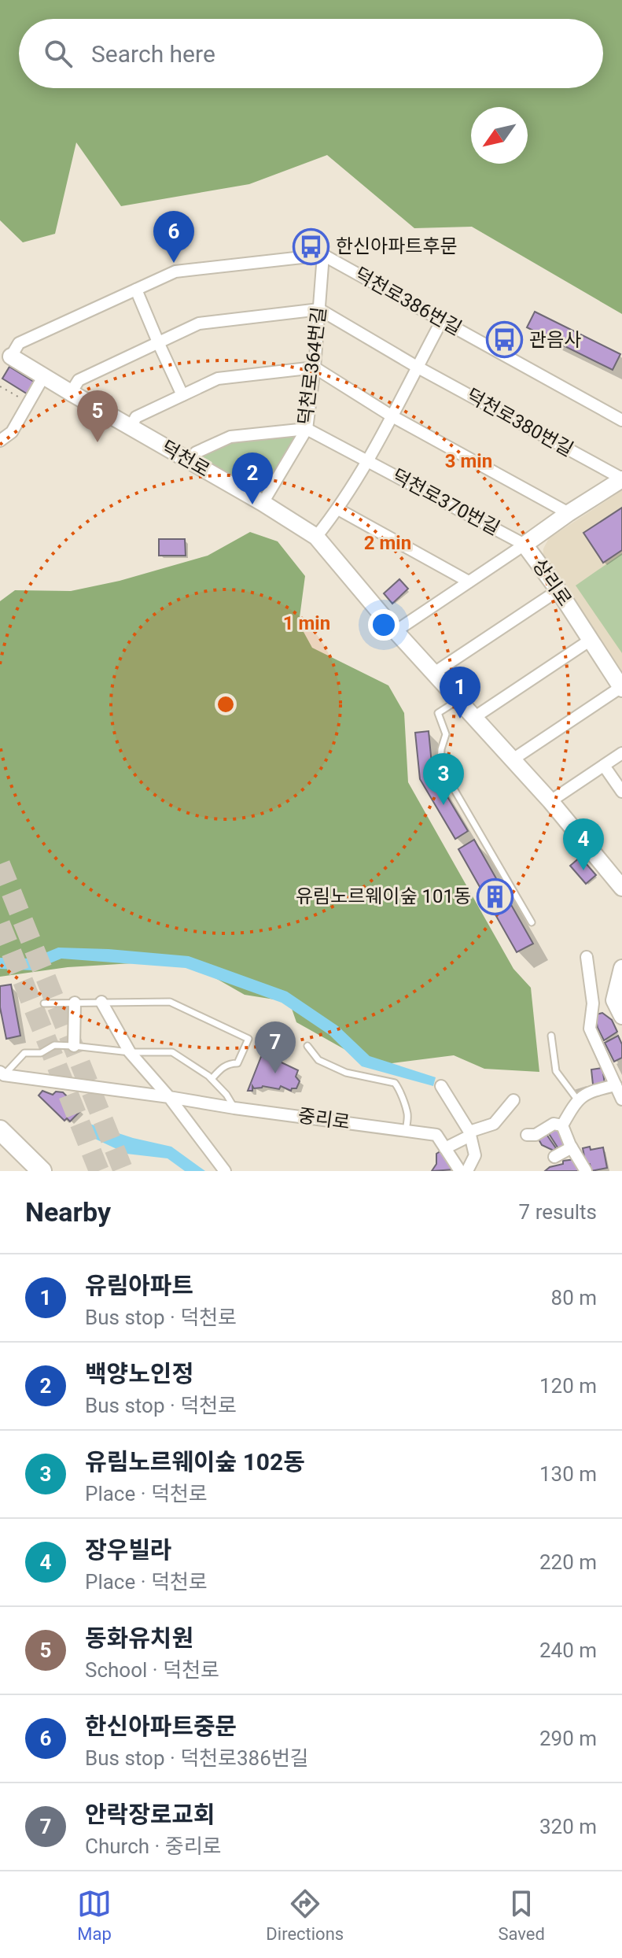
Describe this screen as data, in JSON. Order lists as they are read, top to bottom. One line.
{"streets":{"main road":["덕천로","상리로"],"street":["덕천로386번길","덕천로364번길","덕천로380번길","덕천로370번길","중리로"]},"crossings":[["덕천로386번길","덕천로364번길"],["덕천로364번길","덕천로380번길"],["덕천로364번길","덕천로"],["덕천로364번길","덕천로370번길"],["덕천로380번길","상리로"],["덕천로370번길","상리로"]],"places":{"bus stop":["한신아파트후문","관음사"],"building":["유림노르웨이숲 101동"]},"north":"bottom left","page":{"search":"Search here","pins":["6","5","2","1","3","4","7"],"heading":["Nearby","7 results"],"list":[{"mark":"1","name":"유림아파트","note":"Bus stop · 덕천로","value":"80 m"},{"mark":"2","name":"백양노인정","note":"Bus stop · 덕천로","value":"120 m"},{"mark":"3","name":"유림노르웨이숲 102동","note":"Place · 덕천로","value":"130 m"},{"mark":"4","name":"장우빌라","note":"Place · 덕천로","value":"220 m"},{"mark":"5","name":"동화유치원","note":"School · 덕천로","value":"240 m"},{"mark":"6","name":"한신아파트중문","note":"Bus stop · 덕천로386번길","value":"290 m"},{"mark":"7","name":"안락장로교회","note":"Church · 중리로","value":"320 m"}],"nav":["Map","Directions","Saved"]},"rings":["3 min","2 min","1 min"]}
